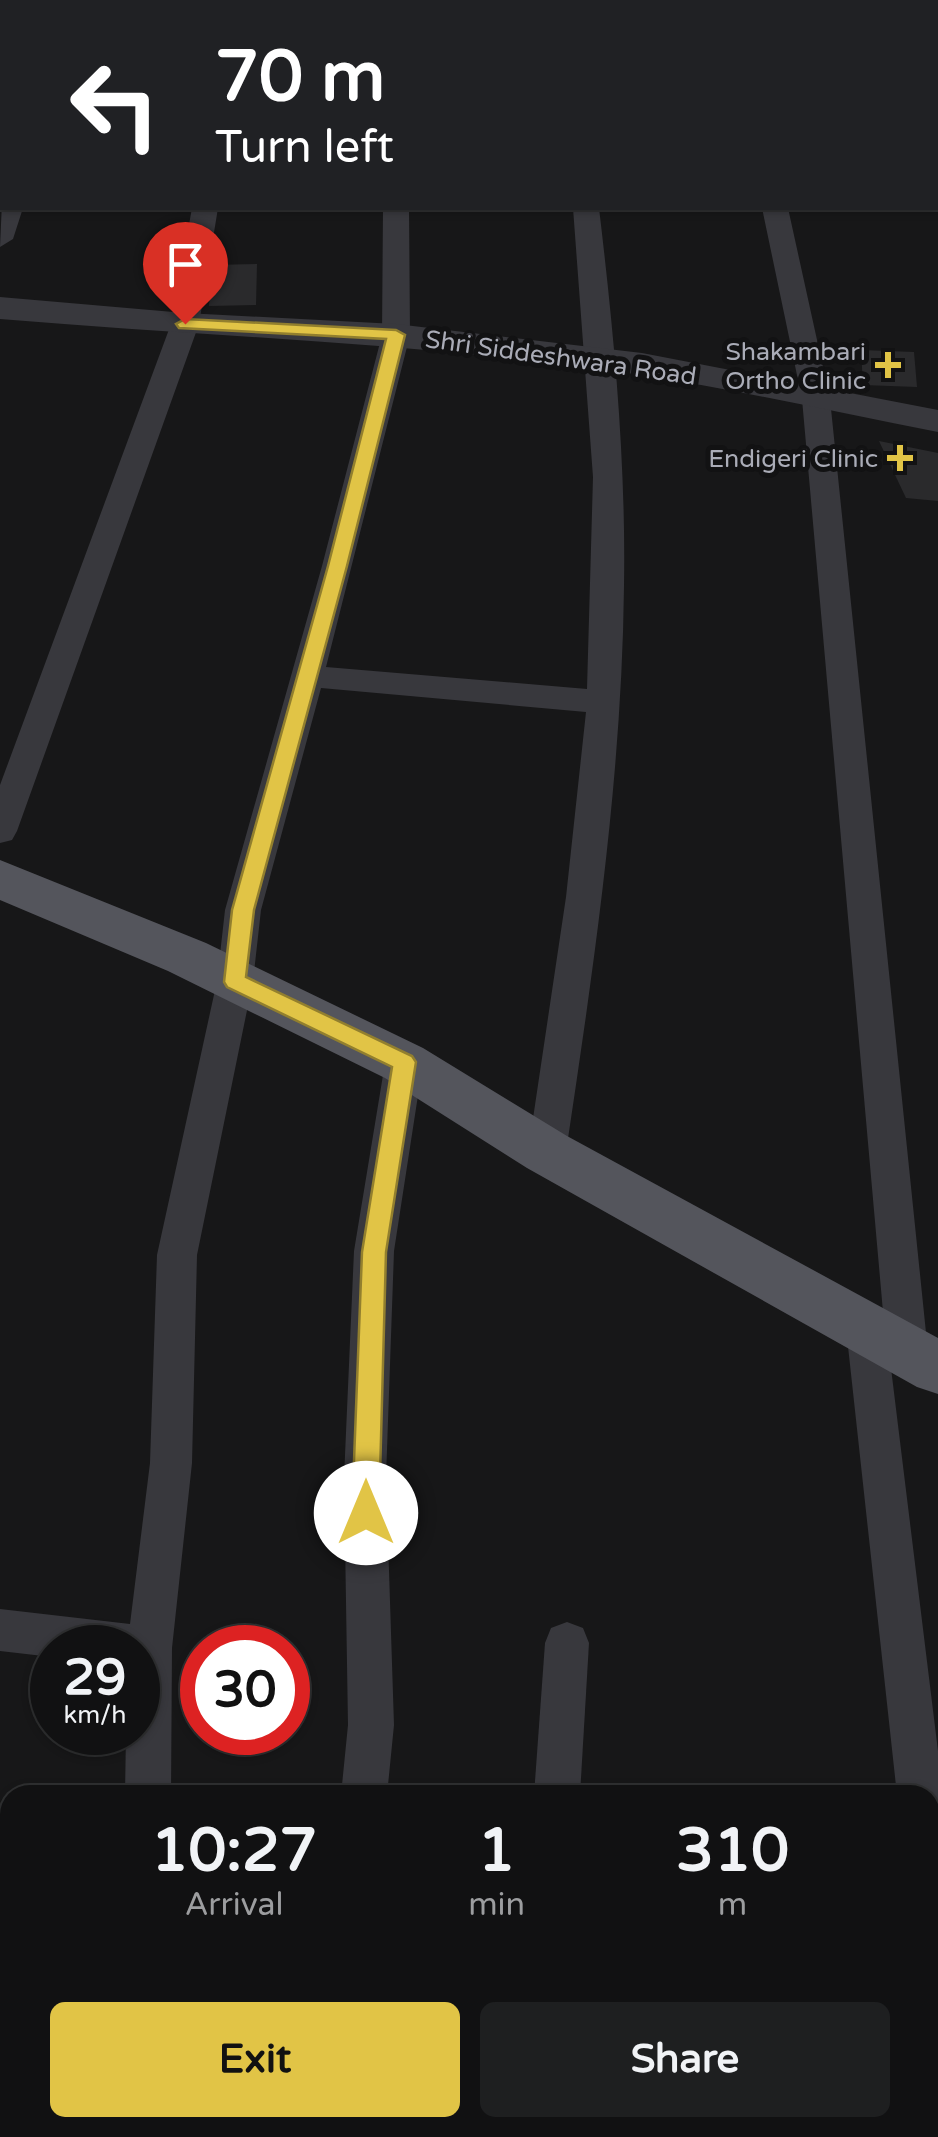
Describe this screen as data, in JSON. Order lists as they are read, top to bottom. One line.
{"streets":{"street":["Shri Siddeshwara Road"]},"places":{"health":["Shakambari Ortho Clinic","Endigeri Clinic"]},"page":{"turn":["70 m","Turn left"],"speed":"29 km/h","limit":"30","eta":["10:27","Arrival","1","min","310","m"],"buttons":["Exit","Share"]}}
